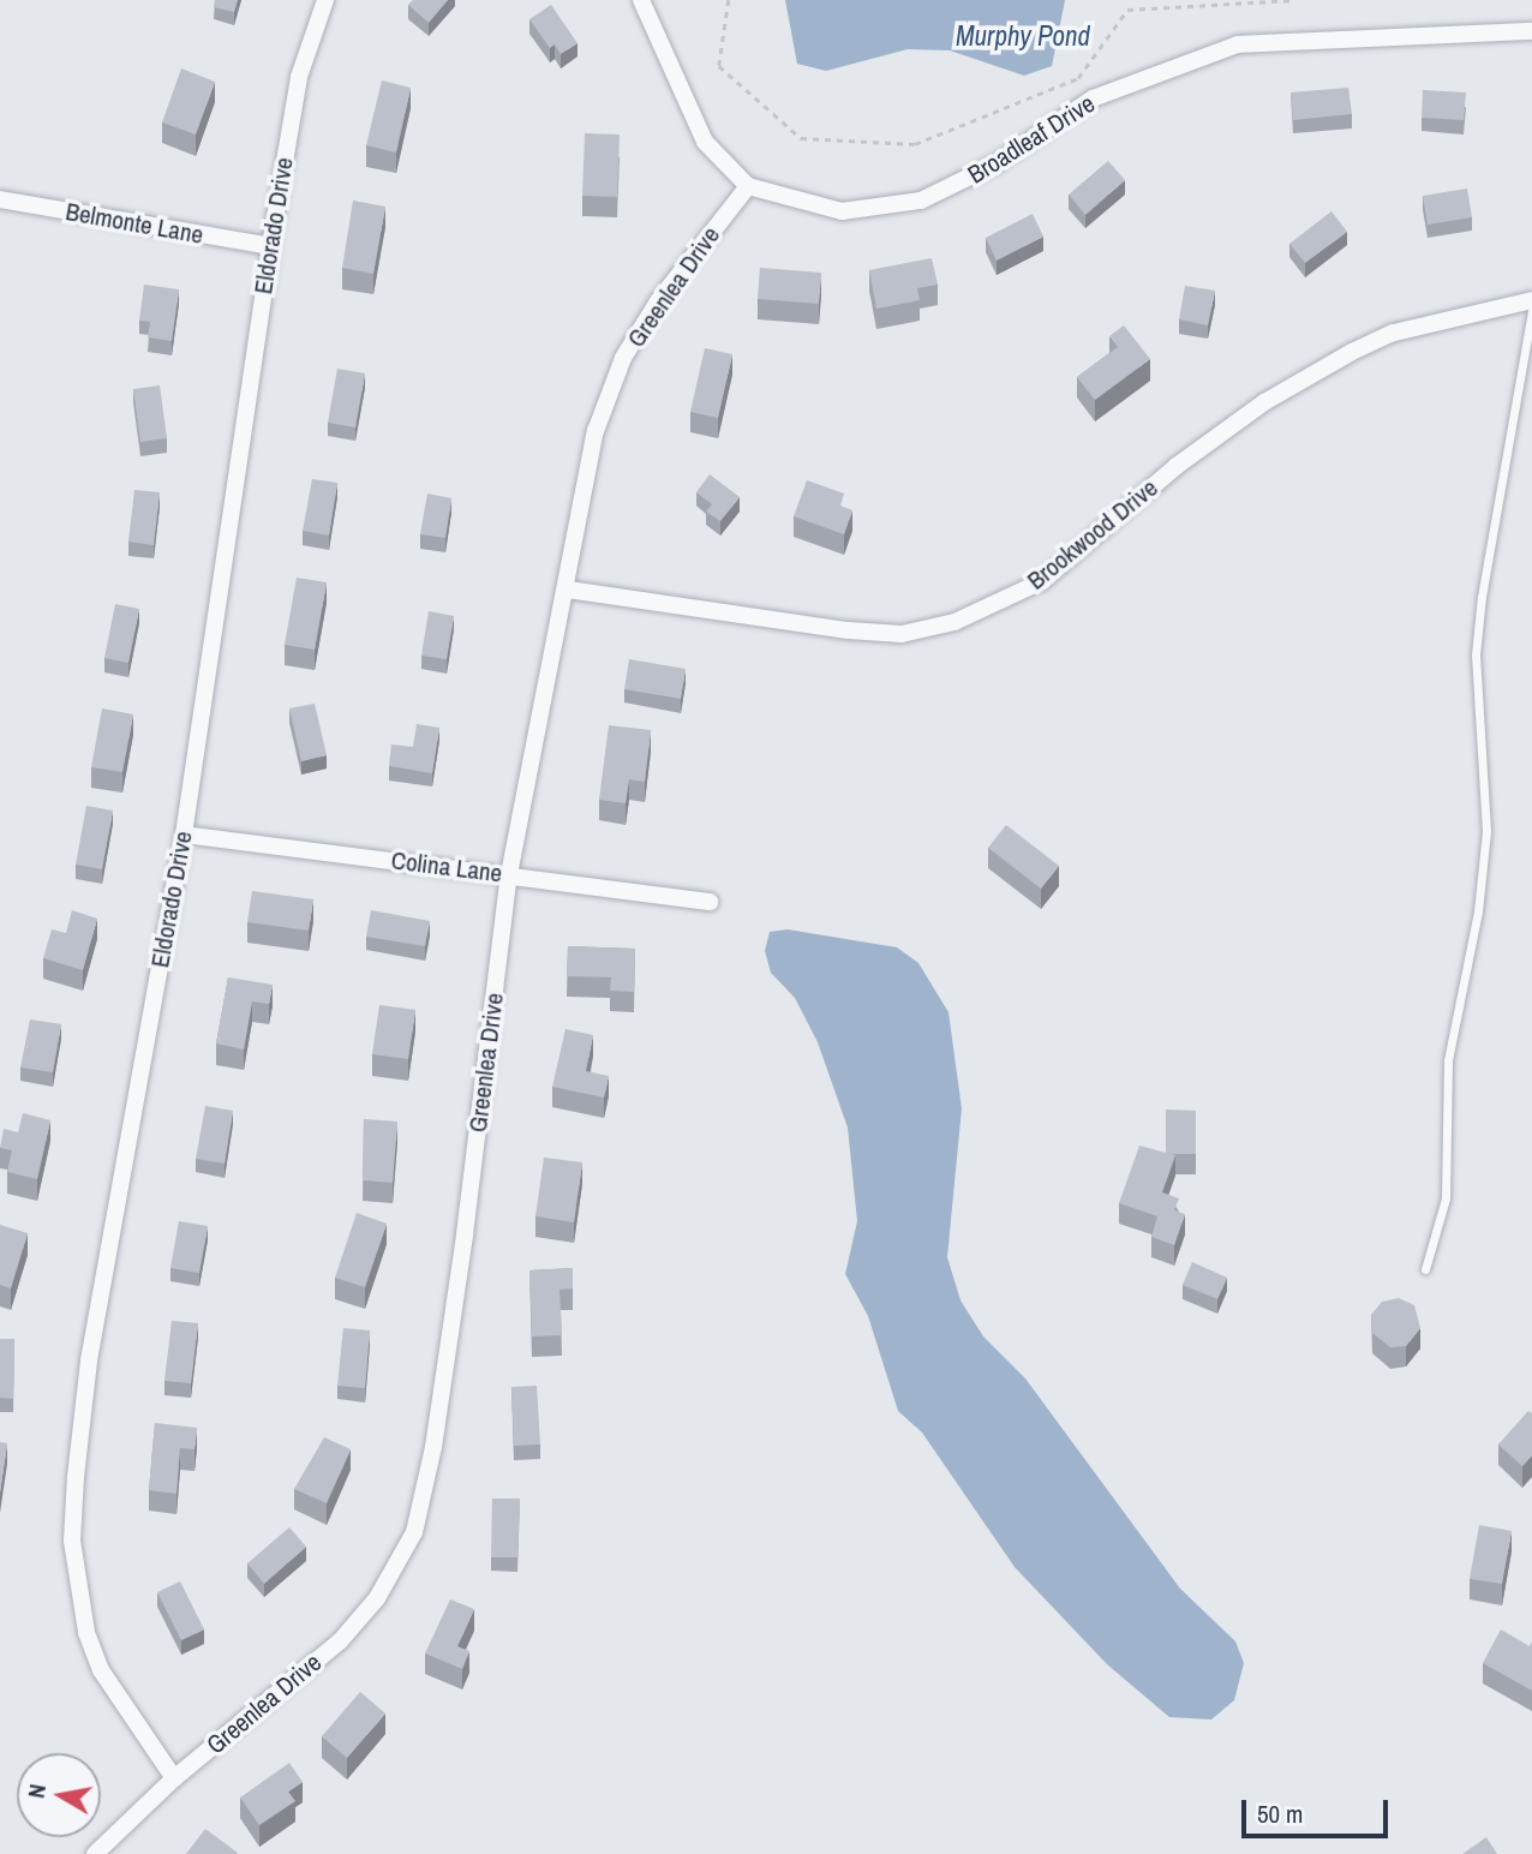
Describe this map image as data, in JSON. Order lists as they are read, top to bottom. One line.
{"streets":{"street":["Broadleaf Drive","Belmonte Lane","Eldorado Drive","Greenlea Drive","Brookwood Drive","Colina Lane"]},"crossings":[["Broadleaf Drive","Greenlea Drive"],["Belmonte Lane","Eldorado Drive"],["Eldorado Drive","Greenlea Drive"],["Eldorado Drive","Colina Lane"],["Greenlea Drive","Brookwood Drive"],["Greenlea Drive","Colina Lane"]],"water":["Murphy Pond"],"scale_bar":"50 m","north":"left"}
